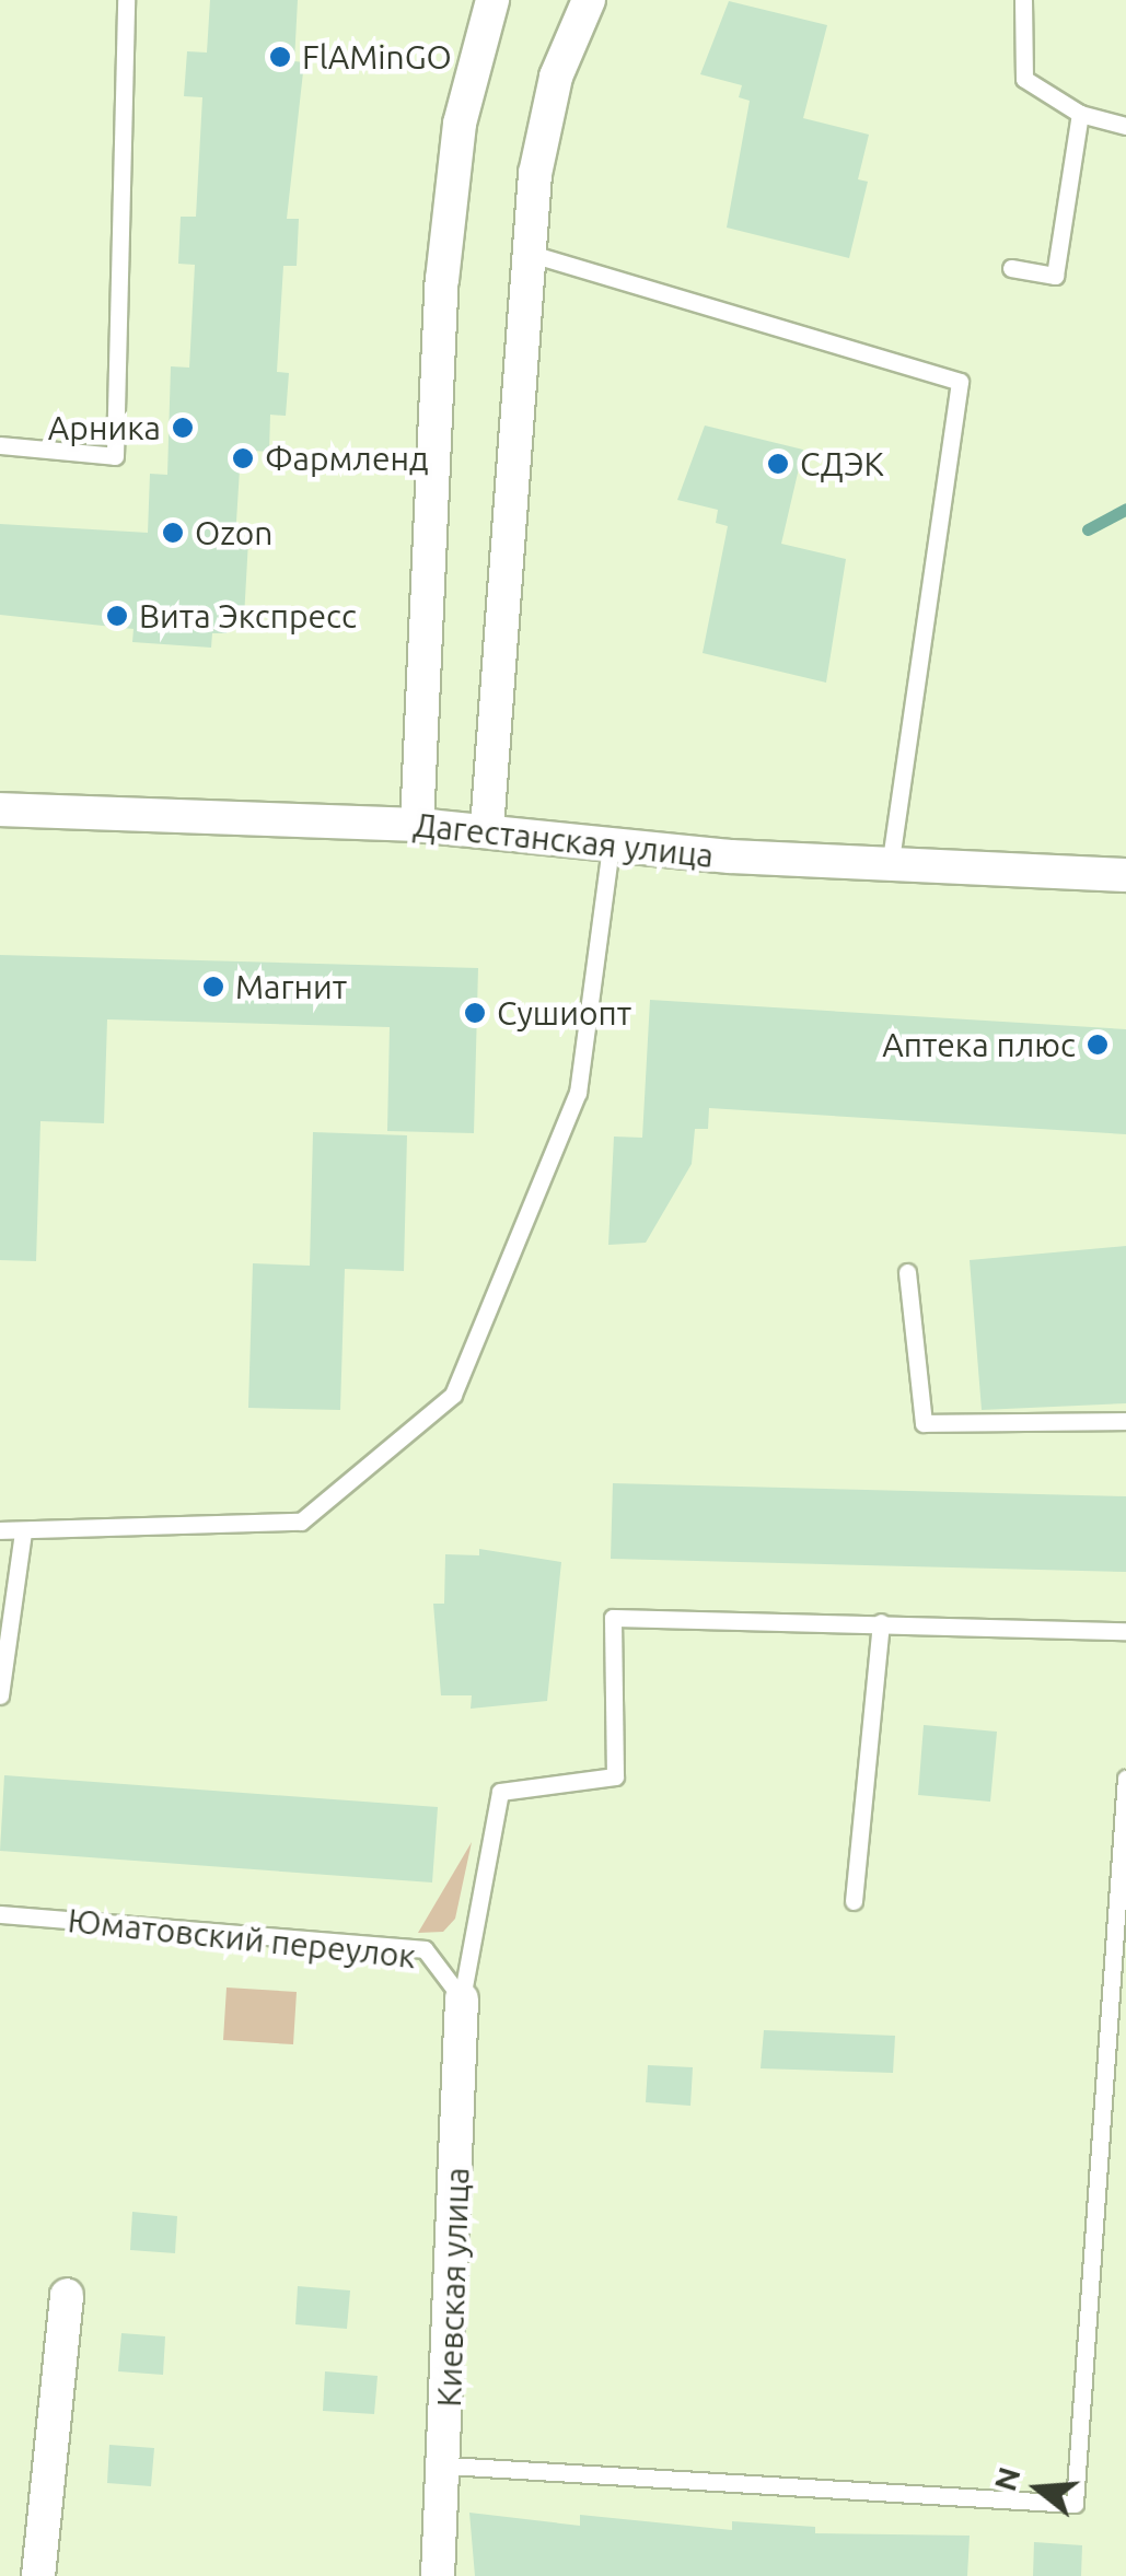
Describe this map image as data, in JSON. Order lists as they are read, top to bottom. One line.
{"streets":{"street":["Дагестанская улица","Киевская улица"],"lane":["Юматовский переулок"]},"crossings":[["Юматовский переулок","Киевская улица"]],"places":["FlAMinGO","Арника","Фармленд","СДЭК","Ozon","Вита Экспресс","Магнит","Сушиопт","Аптека плюс"],"north":"left"}
